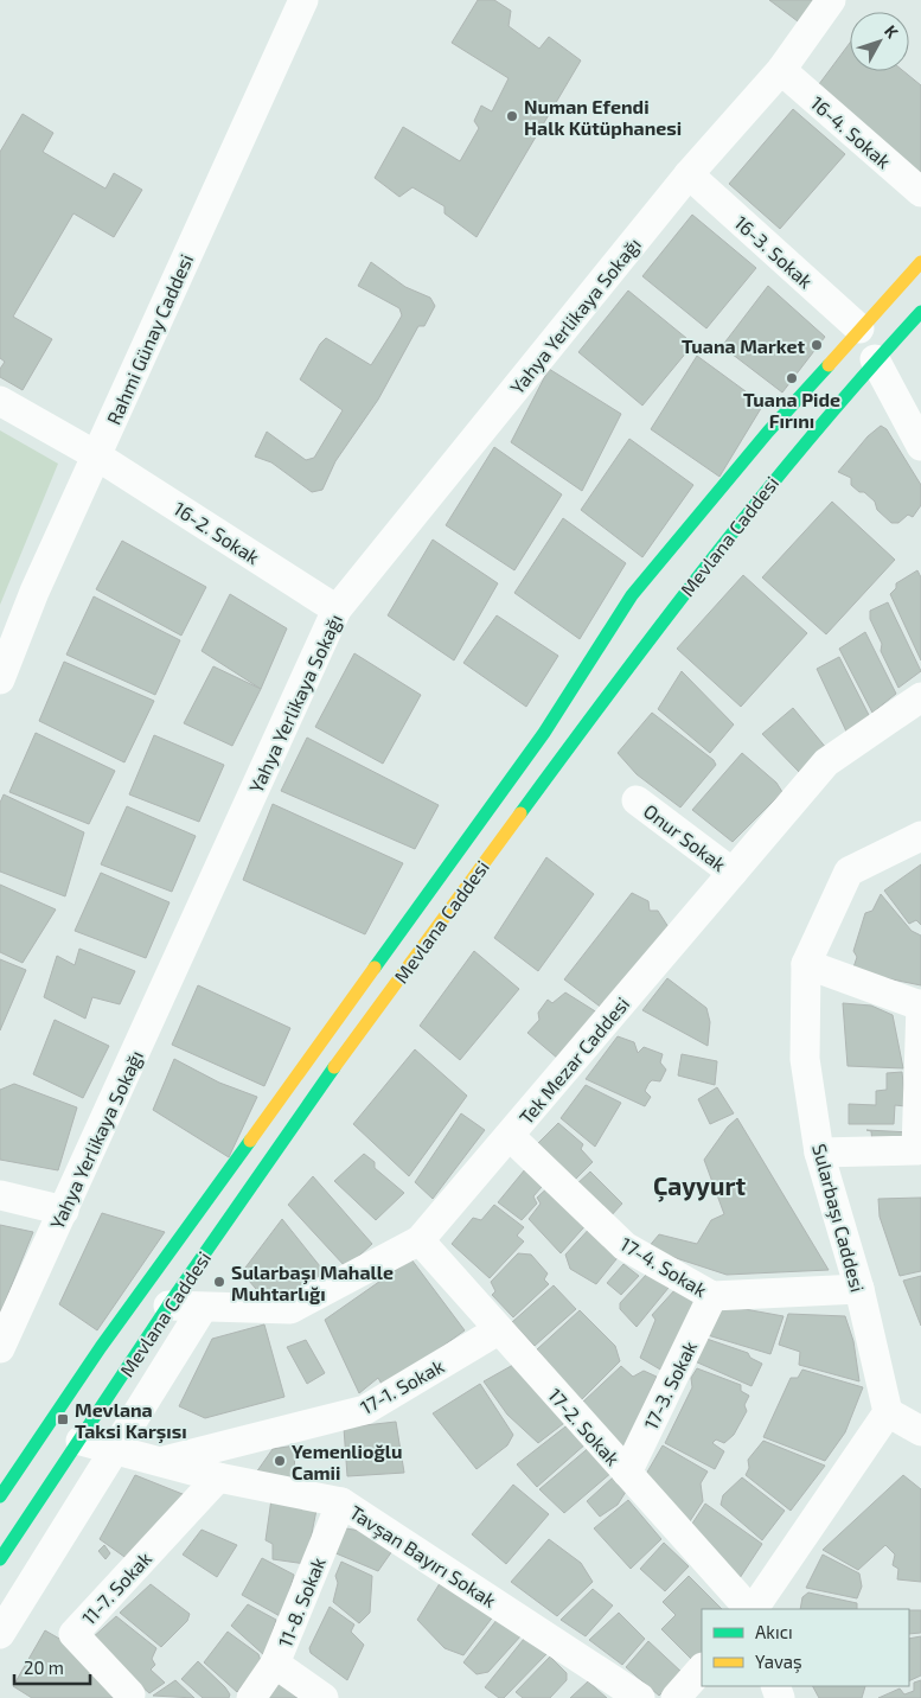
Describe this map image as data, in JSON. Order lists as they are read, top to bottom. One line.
{"streets":{"main road":["Mevlana Caddesi"],"street":["16-4. Sokak","16-3. Sokak","Yahya Yerlikaya Sokağı","Rahmi Günay Caddesi","16-2. Sokak","Onur Sokak","Tek Mezar Caddesi","Sularbaşı Caddesi","17-4. Sokak","17-3. Sokak","17-1. Sokak","17-2. Sokak","Tavşan Bayırı Sokak","11-7. Sokak","11-8. Sokak"]},"crossings":[["16-4. Sokak","Yahya Yerlikaya Sokağı"],["16-3. Sokak","Yahya Yerlikaya Sokağı"],["16-3. Sokak","Mevlana Caddesi"],["Yahya Yerlikaya Sokağı","16-2. Sokak"],["Rahmi Günay Caddesi","16-2. Sokak"],["Mevlana Caddesi","Tek Mezar Caddesi"],["Mevlana Caddesi","Tavşan Bayırı Sokak"],["Onur Sokak","Tek Mezar Caddesi"],["Tek Mezar Caddesi","17-4. Sokak"],["Tek Mezar Caddesi","17-2. Sokak"],["Sularbaşı Caddesi","17-4. Sokak"],["17-4. Sokak","17-3. Sokak"],["17-3. Sokak","17-2. Sokak"],["17-1. Sokak","17-2. Sokak"],["17-1. Sokak","Tavşan Bayırı Sokak"],["Tavşan Bayırı Sokak","11-7. Sokak"],["Tavşan Bayırı Sokak","11-8. Sokak"]],"districts":["Çayyurt"],"places":{"other":["Numan Efendi Halk Kütüphanesi","Tuana Market","Tuana Pide Fırını","Sularbaşı Mahalle Muhtarlığı","Yemenlioğlu Camii"],"transit":["Mevlana Taksi Karşısı"]},"legend":["Akıcı","Yavaş"],"scale_bar":"20 m","north":"top right"}
